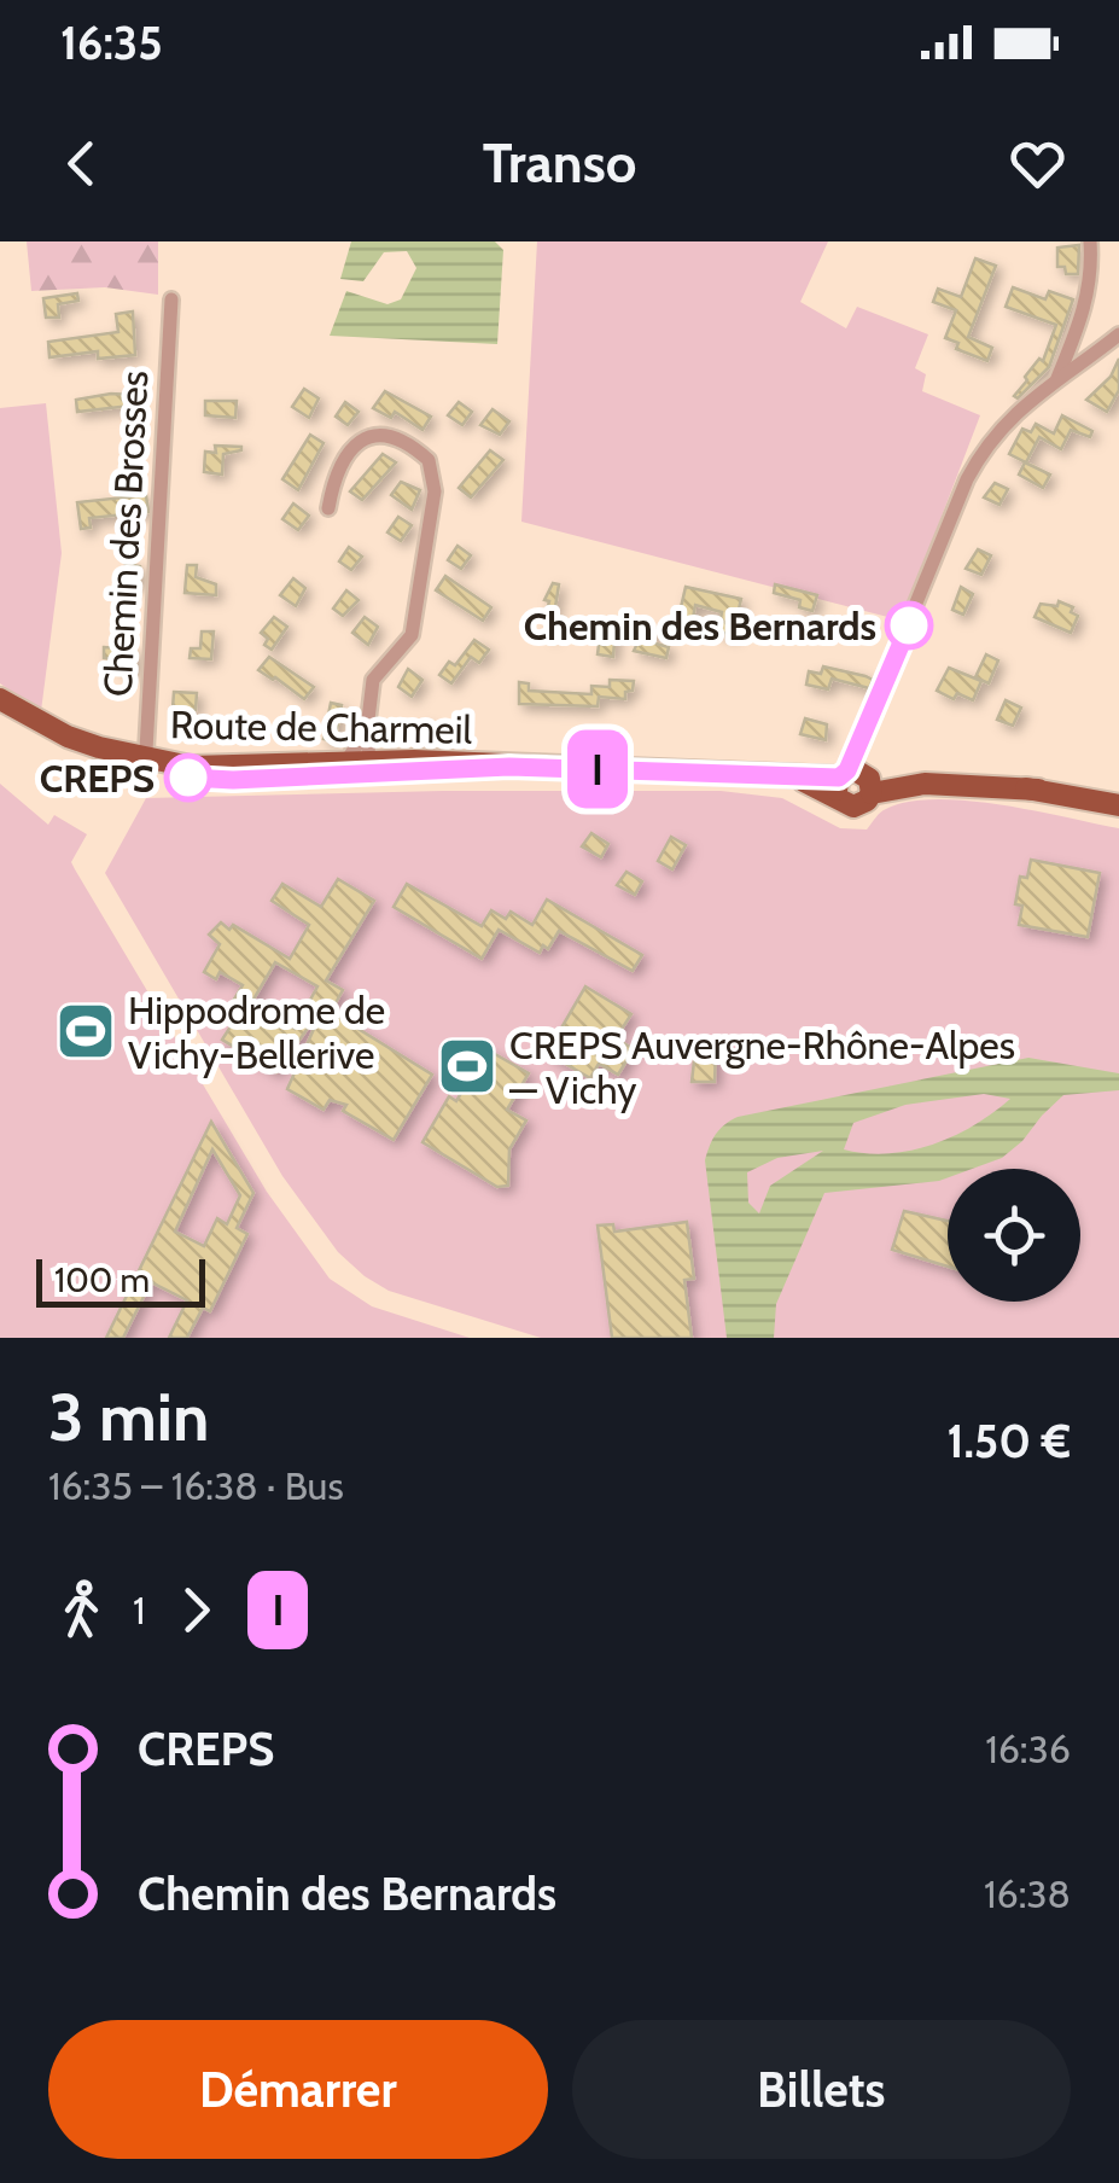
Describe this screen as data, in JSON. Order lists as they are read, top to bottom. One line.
{"streets":{"main road":["Route de Charmeil"],"street":["Chemin des Brosses"]},"crossings":[["Chemin des Brosses","Route de Charmeil"]],"places":{"other":["Chemin des Bernards","CREPS"],"sports":["Hippodrome de Vichy-Bellerive","CREPS Auvergne-Rhône-Alpes — Vichy"]},"lines":["bus line I"],"scale_bar":"100 m","page":{"status":"16:35","header":"Transo","on_map":"I","scale":"100 m","heading":["3 min","16:35 – 16:38 · Bus","1.50 €"],"legs":["1","I"],"list":[{"name":"CREPS","value":"16:36"},{"name":"Chemin des Bernards","value":"16:38"}],"buttons":["Démarrer","Billets"]}}
